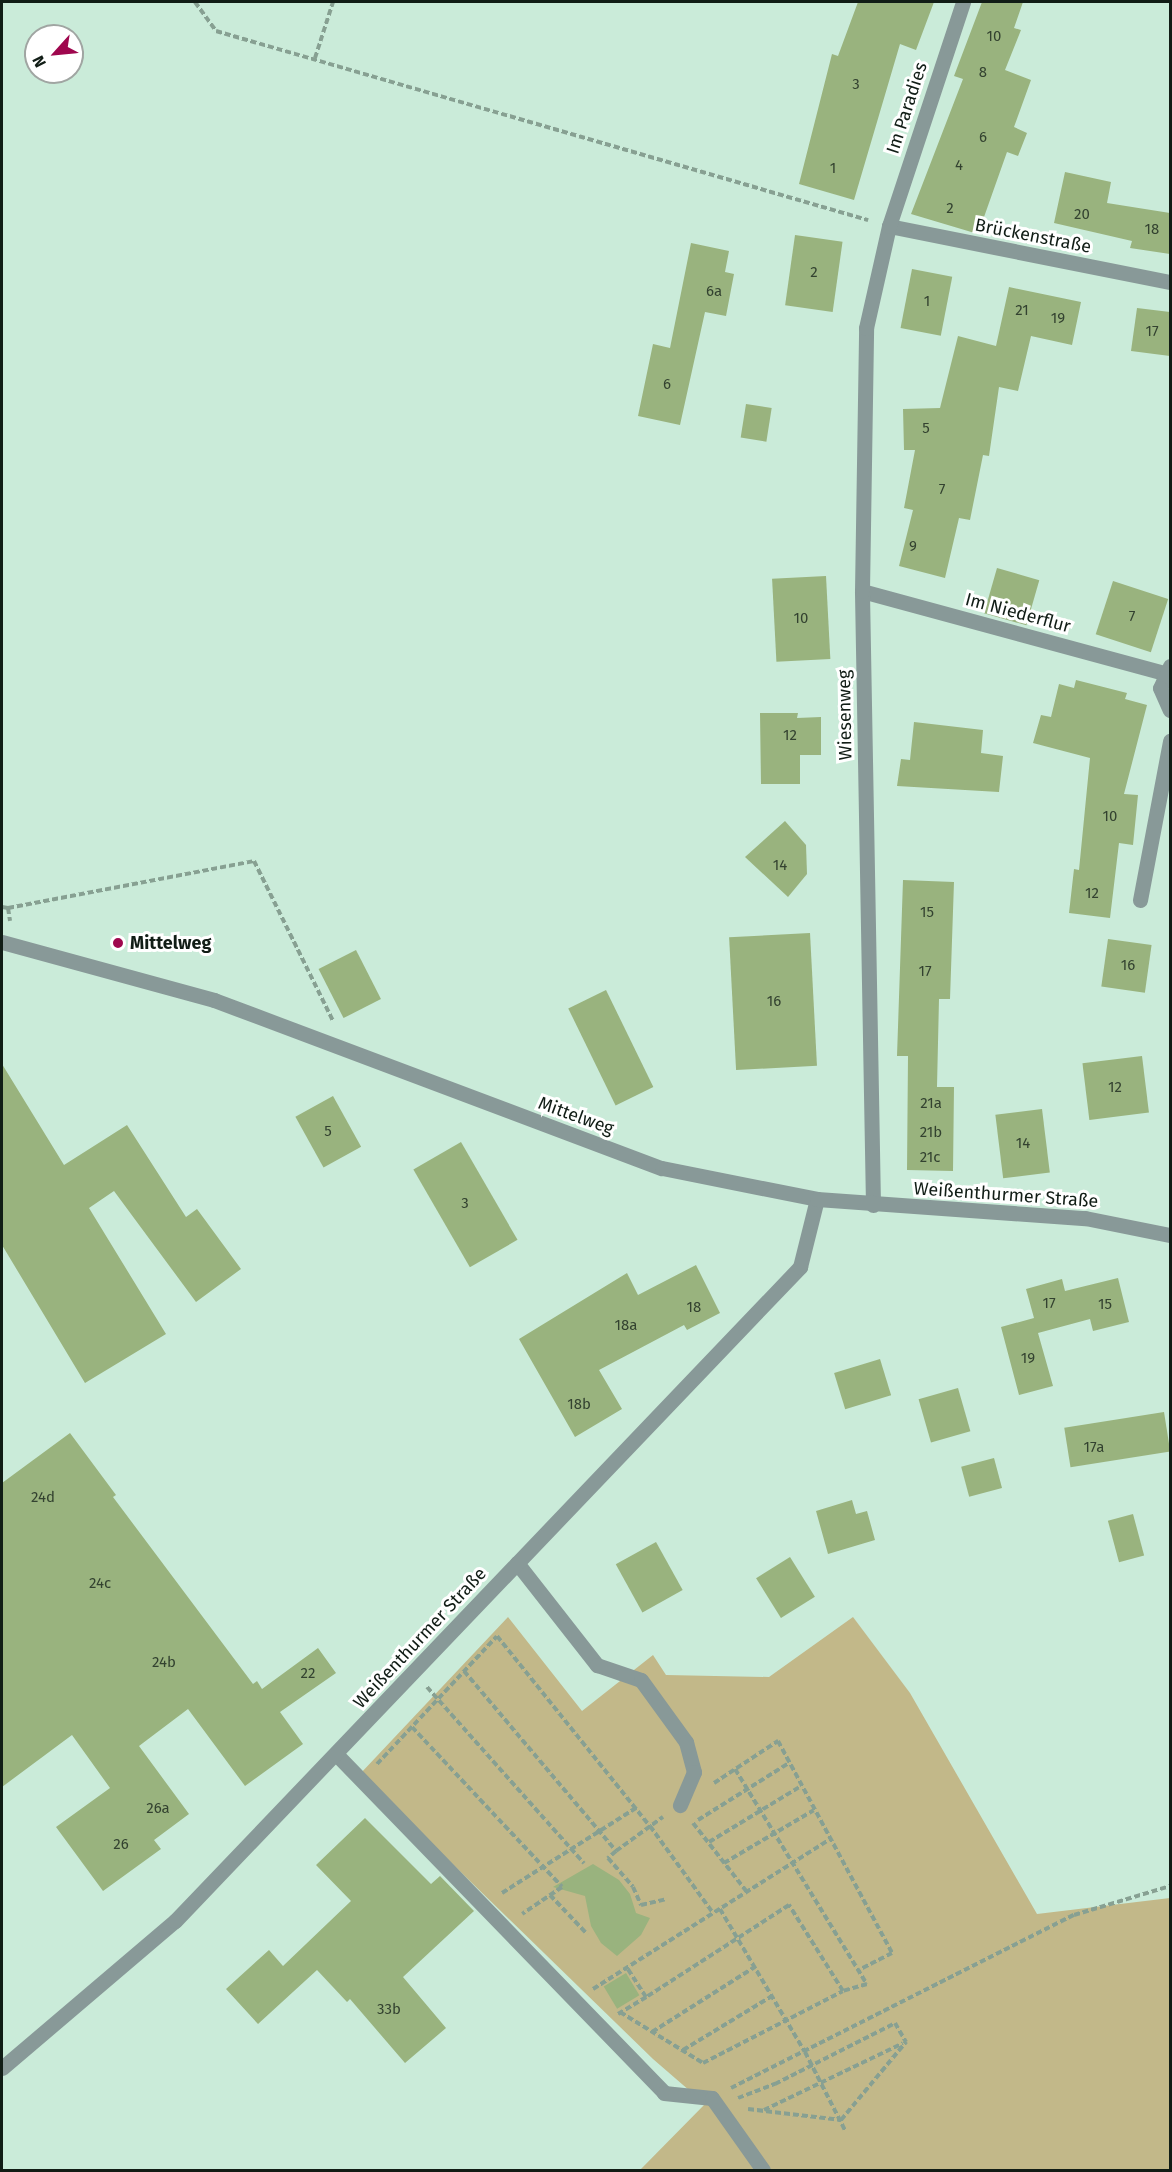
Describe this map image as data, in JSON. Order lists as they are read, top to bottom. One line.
{"streets":{"street":["Im Paradies","Brückenstraße","Im Niederflur","Wiesenweg","Mittelweg","Weißenthurmer Straße"]},"crossings":[["Im Paradies","Brückenstraße"],["Im Paradies","Wiesenweg"],["Brückenstraße","Wiesenweg"],["Im Niederflur","Wiesenweg"],["Wiesenweg","Mittelweg"],["Wiesenweg","Weißenthurmer Straße"],["Mittelweg","Weißenthurmer Straße"]],"places":["Mittelweg"],"house_numbers":["10","8","3","6","4","1","2","20","18","2","6a","1","21","19","17","6","5","7","9","7","10","12","10","14","12","15","16","17","16","12","21a","5","21b","14","21c","3","17","15","18","18a","19","18b","17a","24d","24c","24b","22","26a","26","33b"],"north":"bottom left"}
